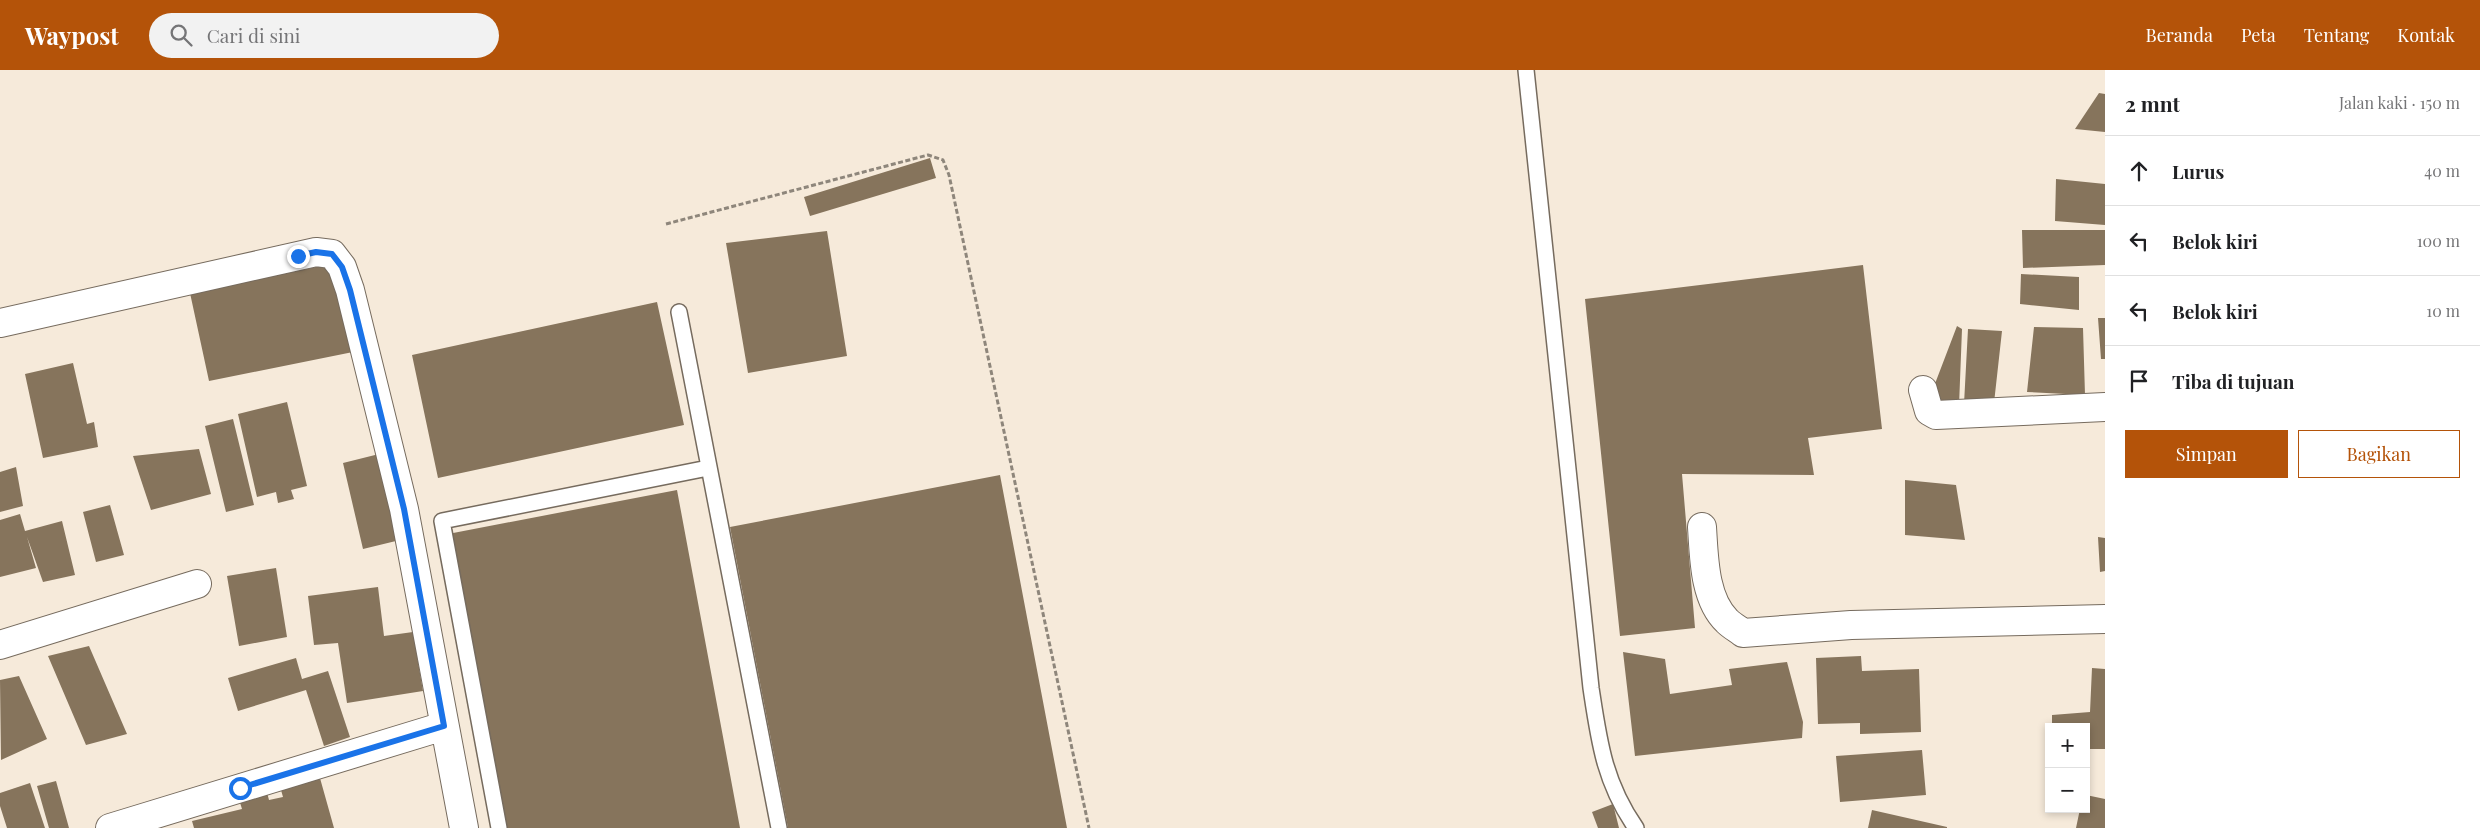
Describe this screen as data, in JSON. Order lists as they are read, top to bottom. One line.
{"page":{"header":"Waypost","search":"Cari di sini","nav":["Beranda","Peta","Tentang","Kontak"],"heading":["2 mnt","Jalan kaki · 150 m"],"list":[["Lurus","40 m"],["Belok kiri","100 m"],["Belok kiri","10 m"],"Tiba di tujuan"],"buttons":["Simpan","Bagikan"],"map_buttons":["+","−"]}}
